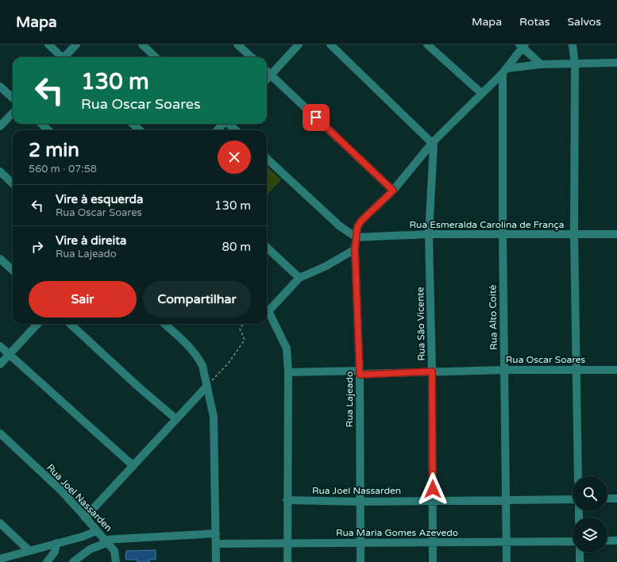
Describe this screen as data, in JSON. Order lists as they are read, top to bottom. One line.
{"streets":{"street":["Rua Esmeralda Carolina de França","Rua Alto Coité","Rua São Vicente","Rua Oscar Soares","Rua Lajeado","Rua Joel Nassarden","Rua Maria Gomes Azevedo"]},"crossings":[["Rua Esmeralda Carolina de França","Rua Alto Coité"],["Rua Esmeralda Carolina de França","Rua São Vicente"],["Rua Esmeralda Carolina de França","Rua Lajeado"],["Rua Alto Coité","Rua Oscar Soares"],["Rua Alto Coité","Rua Lajeado"],["Rua Alto Coité","Rua Joel Nassarden"],["Rua Alto Coité","Rua Maria Gomes Azevedo"],["Rua São Vicente","Rua Oscar Soares"],["Rua São Vicente","Rua Lajeado"],["Rua São Vicente","Rua Joel Nassarden"],["Rua São Vicente","Rua Maria Gomes Azevedo"],["Rua Oscar Soares","Rua Lajeado"],["Rua Lajeado","Rua Joel Nassarden"],["Rua Lajeado","Rua Maria Gomes Azevedo"]],"page":{"header":"Mapa","nav":["Mapa","Rotas","Salvos"],"turn":["130 m","Rua Oscar Soares"],"heading":["2 min","560 m · 07:58"],"list":[{"name":"Vire à esquerda","note":"Rua Oscar Soares","value":"130 m"},{"name":"Vire à direita","note":"Rua Lajeado","value":"80 m"}],"buttons":["Sair","Compartilhar"]}}
